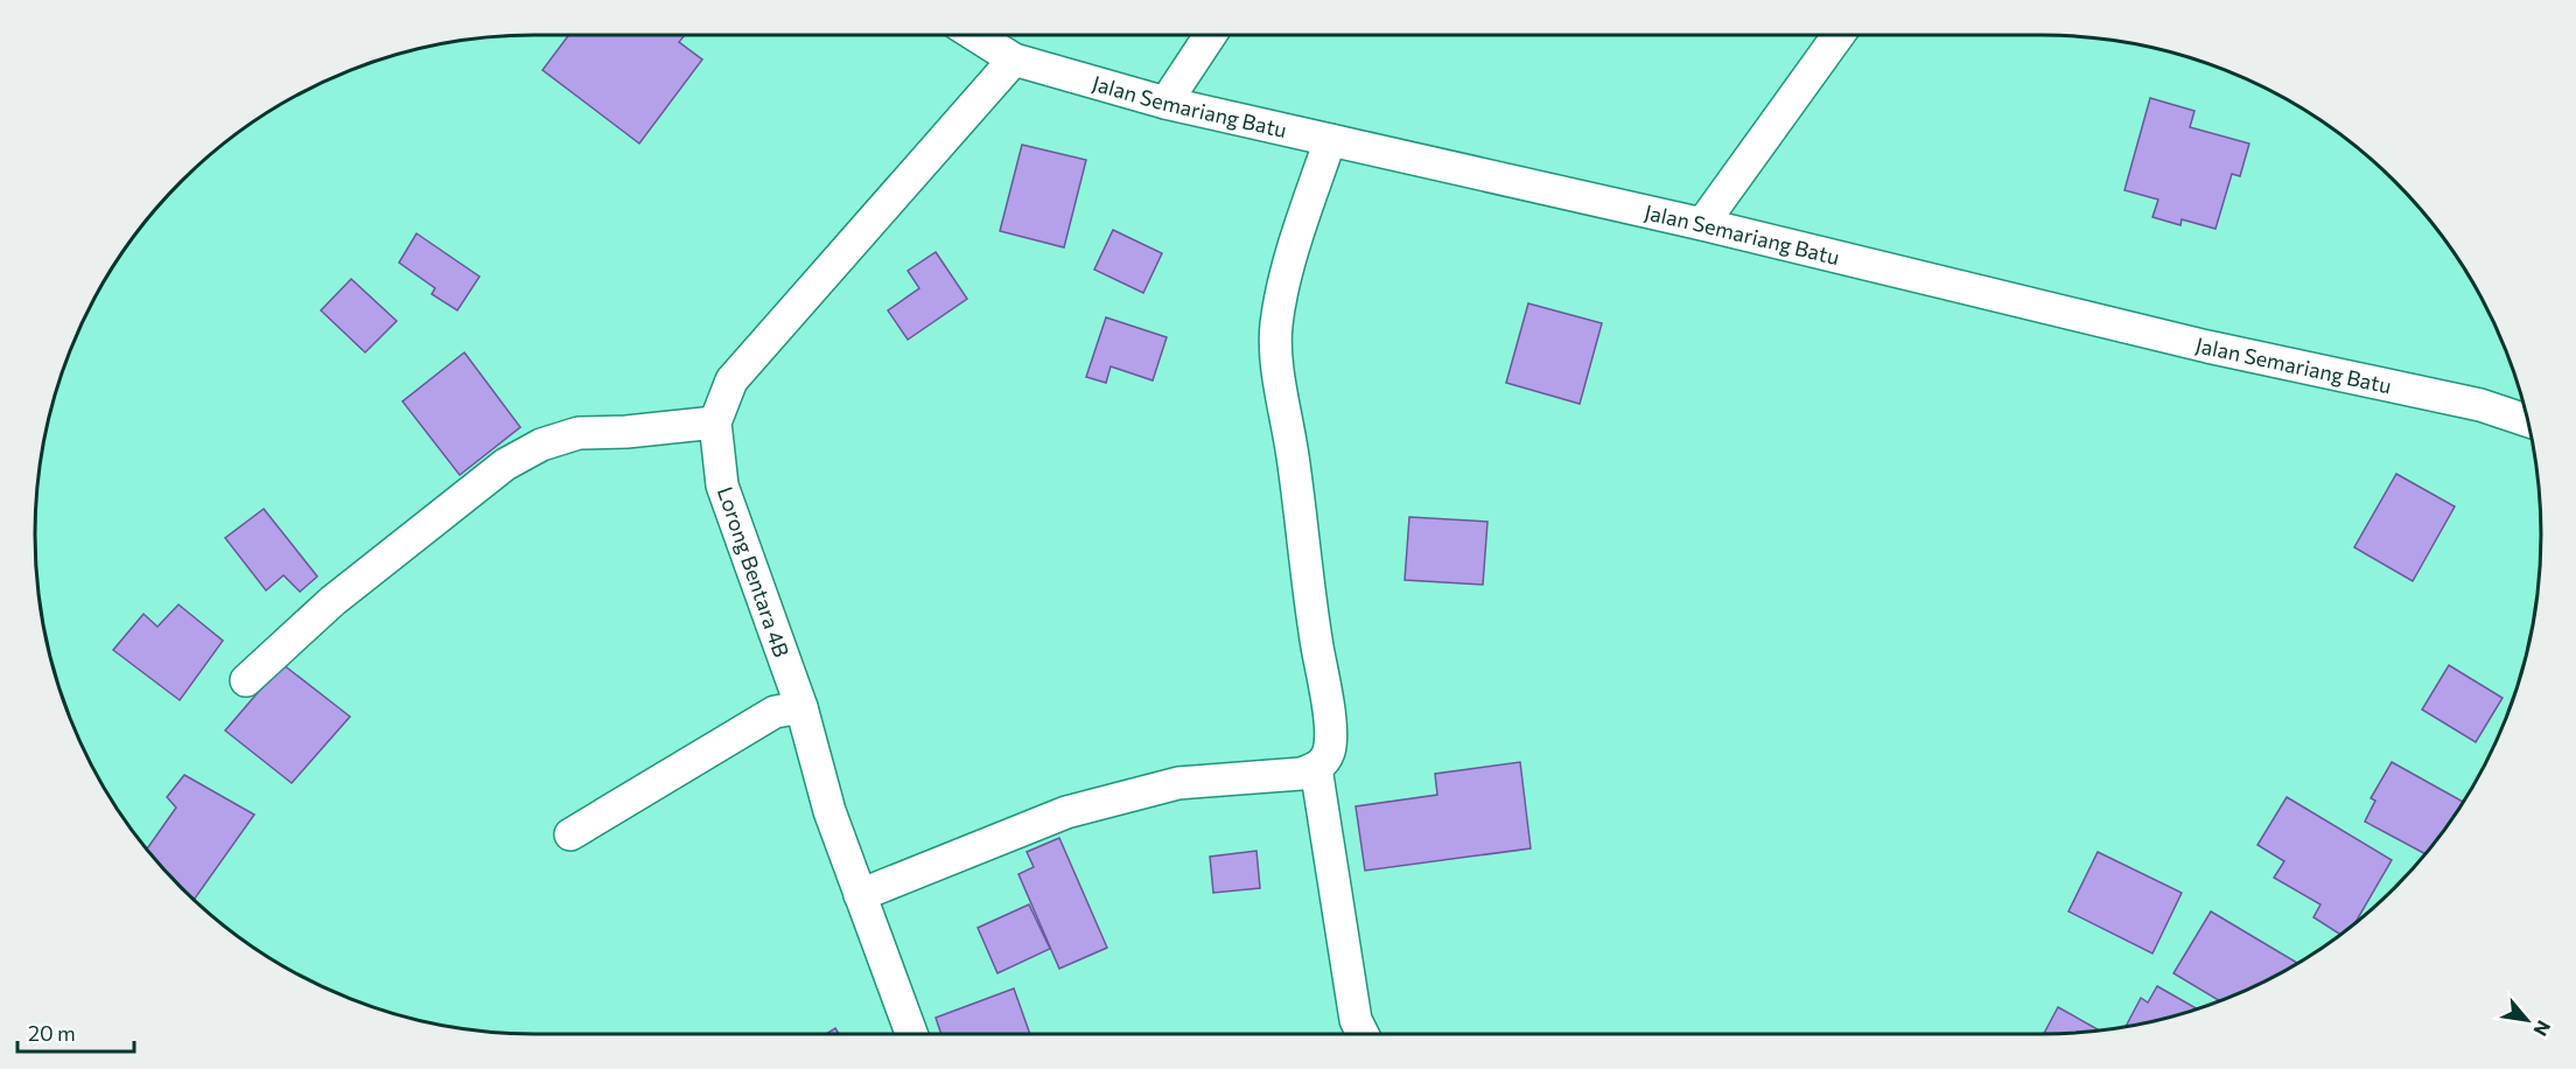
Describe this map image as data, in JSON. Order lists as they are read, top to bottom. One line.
{"streets":{"street":["Jalan Semariang Batu","Lorong Bentara 4B"]},"crossings":[["Jalan Semariang Batu","Lorong Bentara 4B"]],"scale_bar":"20 m","north":"bottom right"}
